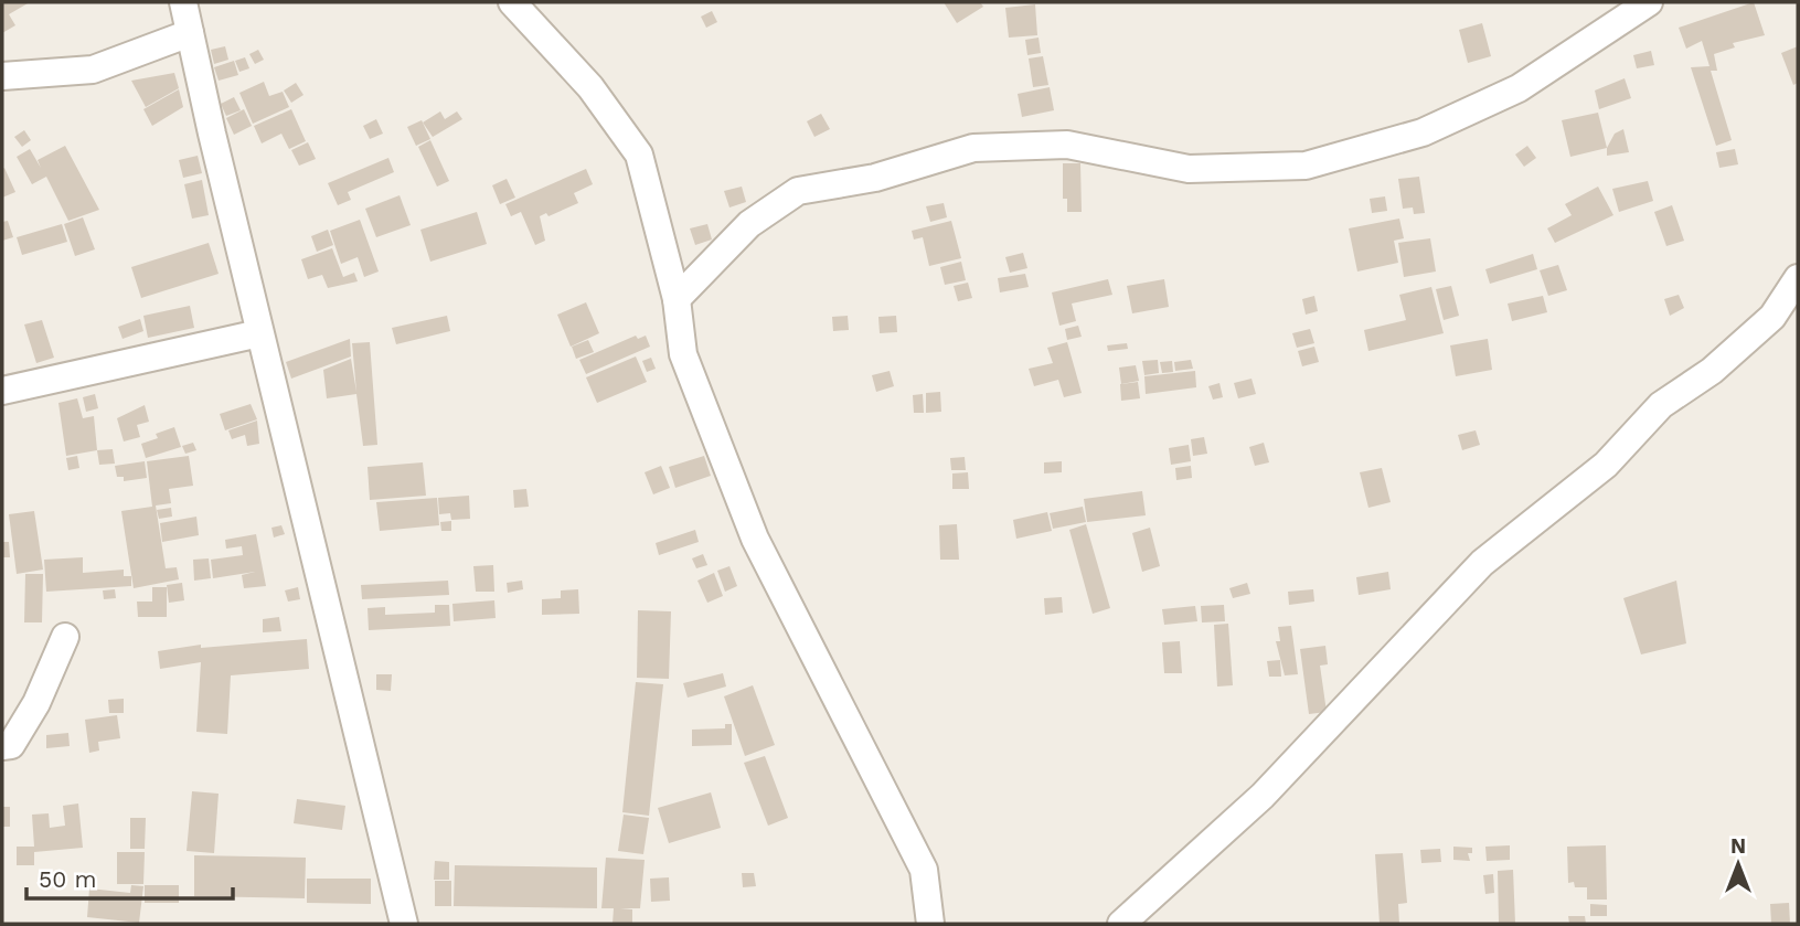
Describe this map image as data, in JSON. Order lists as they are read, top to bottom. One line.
{"scale_bar":"50 m","north":"top"}
